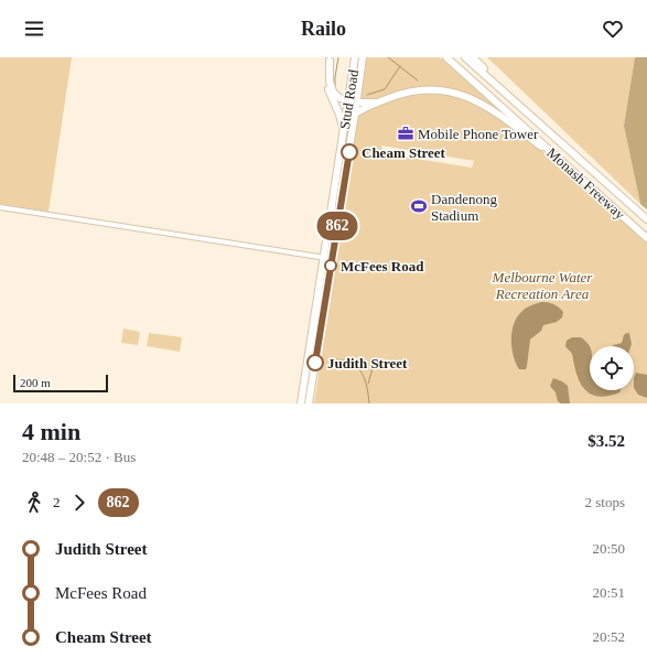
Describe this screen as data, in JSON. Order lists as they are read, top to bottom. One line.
{"streets":{"highway":["Stud Road","Monash Freeway"]},"parks":["Melbourne Water Recreation Area"],"places":{"office":["Mobile Phone Tower"],"other":["Cheam Street","McFees Road","Judith Street"],"sports":["Dandenong Stadium"]},"lines":["bus line 862"],"scale_bar":"200 m","page":{"header":"Railo","on_map":"862","scale":"200 m","heading":["4 min","20:48 – 20:52 · Bus","$3.52"],"legs":["2","862","2 stops"],"list":[{"name":"Judith Street","value":"20:50"},{"name":"McFees Road","value":"20:51"},{"name":"Cheam Street","value":"20:52"}]}}
